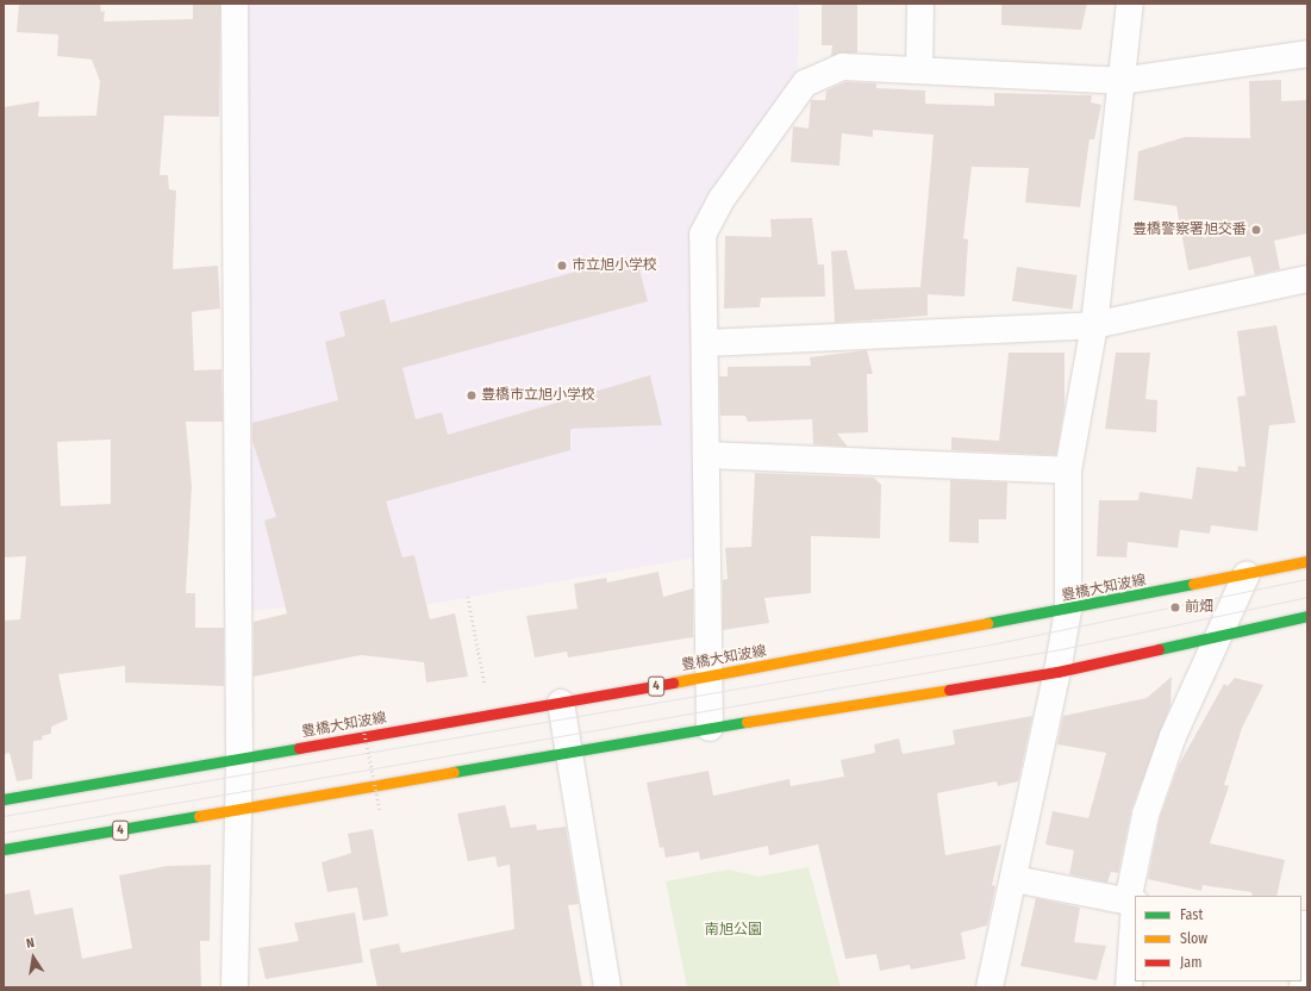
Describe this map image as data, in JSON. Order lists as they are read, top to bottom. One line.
{"streets":{"main road":["豊橋大知波線","4"]},"parks":["南旭公園"],"places":["豊橋警察署旭交番","市立旭小学校","豊橋市立旭小学校","前畑"],"legend":["Fast","Slow","Jam"],"north":"top"}
